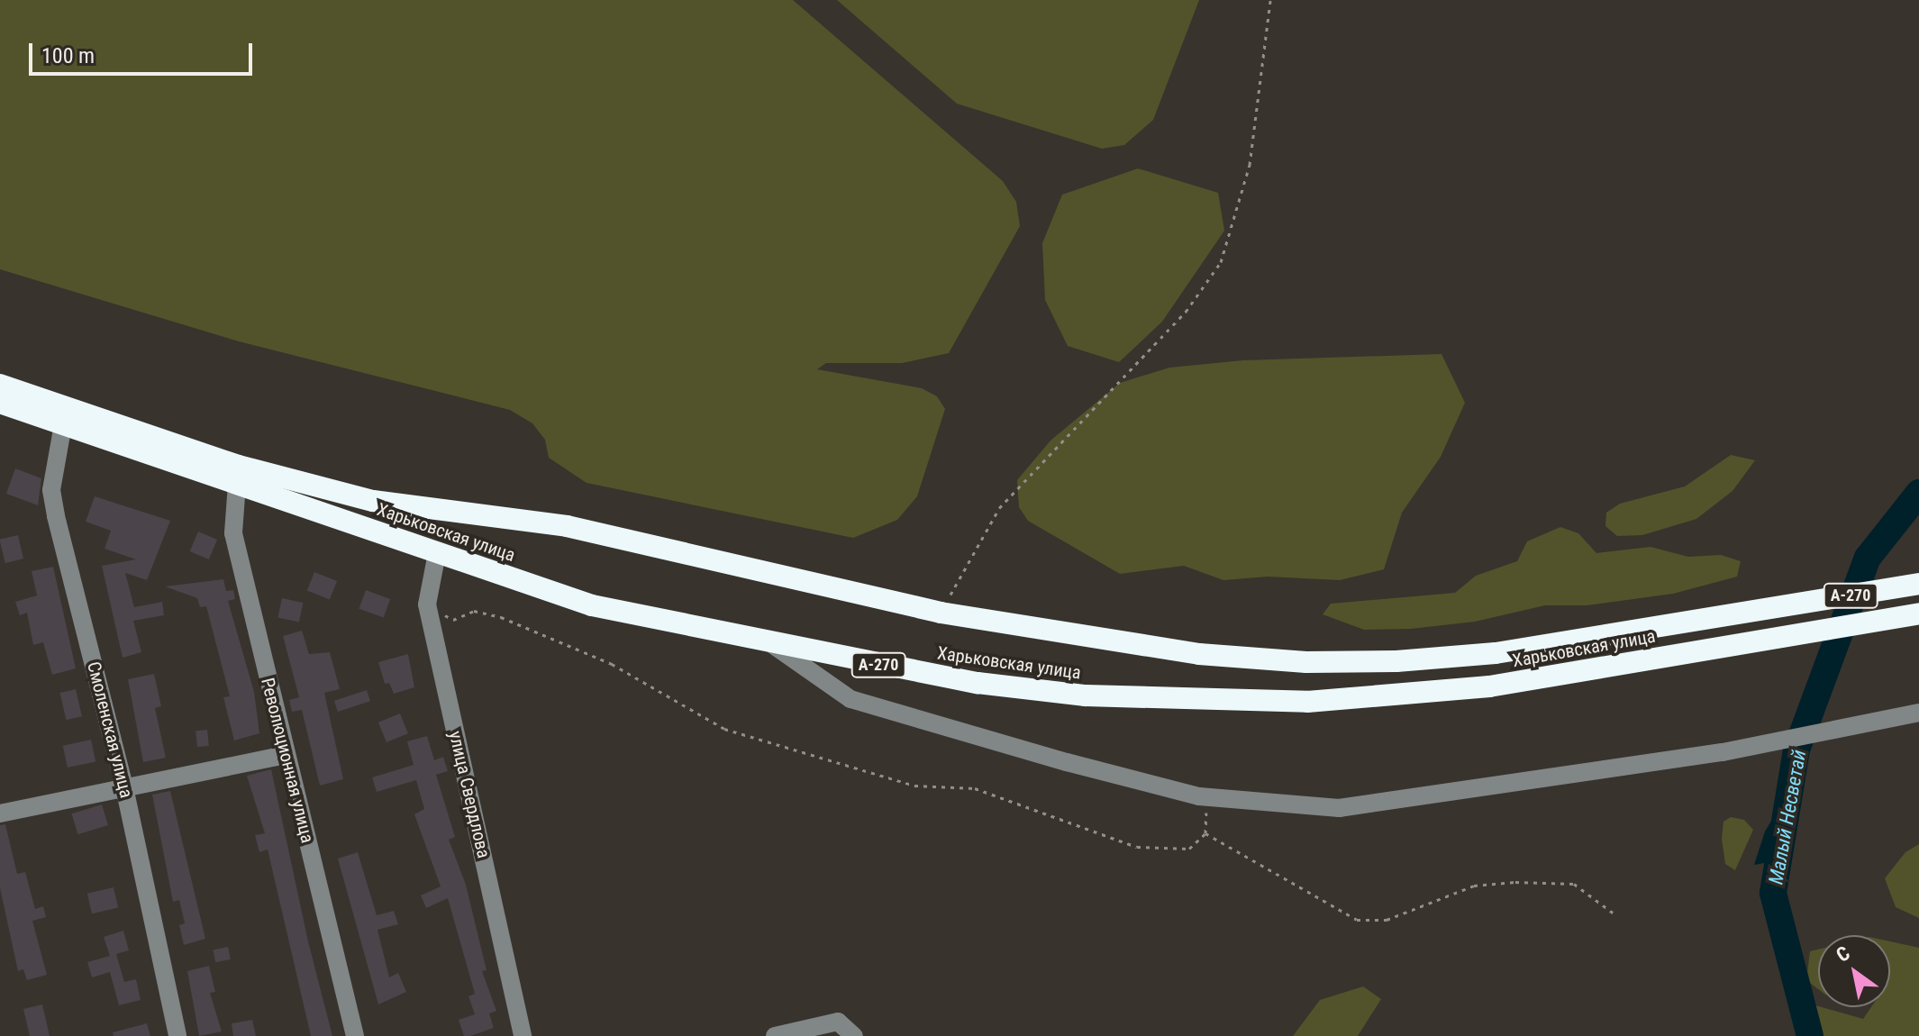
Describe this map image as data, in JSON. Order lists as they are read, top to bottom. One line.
{"streets":{"highway":["Харьковская улица","А-270"],"street":["Смоленская улица","Революционная улица","улица Свердлова"]},"crossings":[["Харьковская улица","Смоленская улица"],["Харьковская улица","Революционная улица"],["Харьковская улица","улица Свердлова"]],"water":["Малый Несветай"],"scale_bar":"100 m","north":"top left"}
